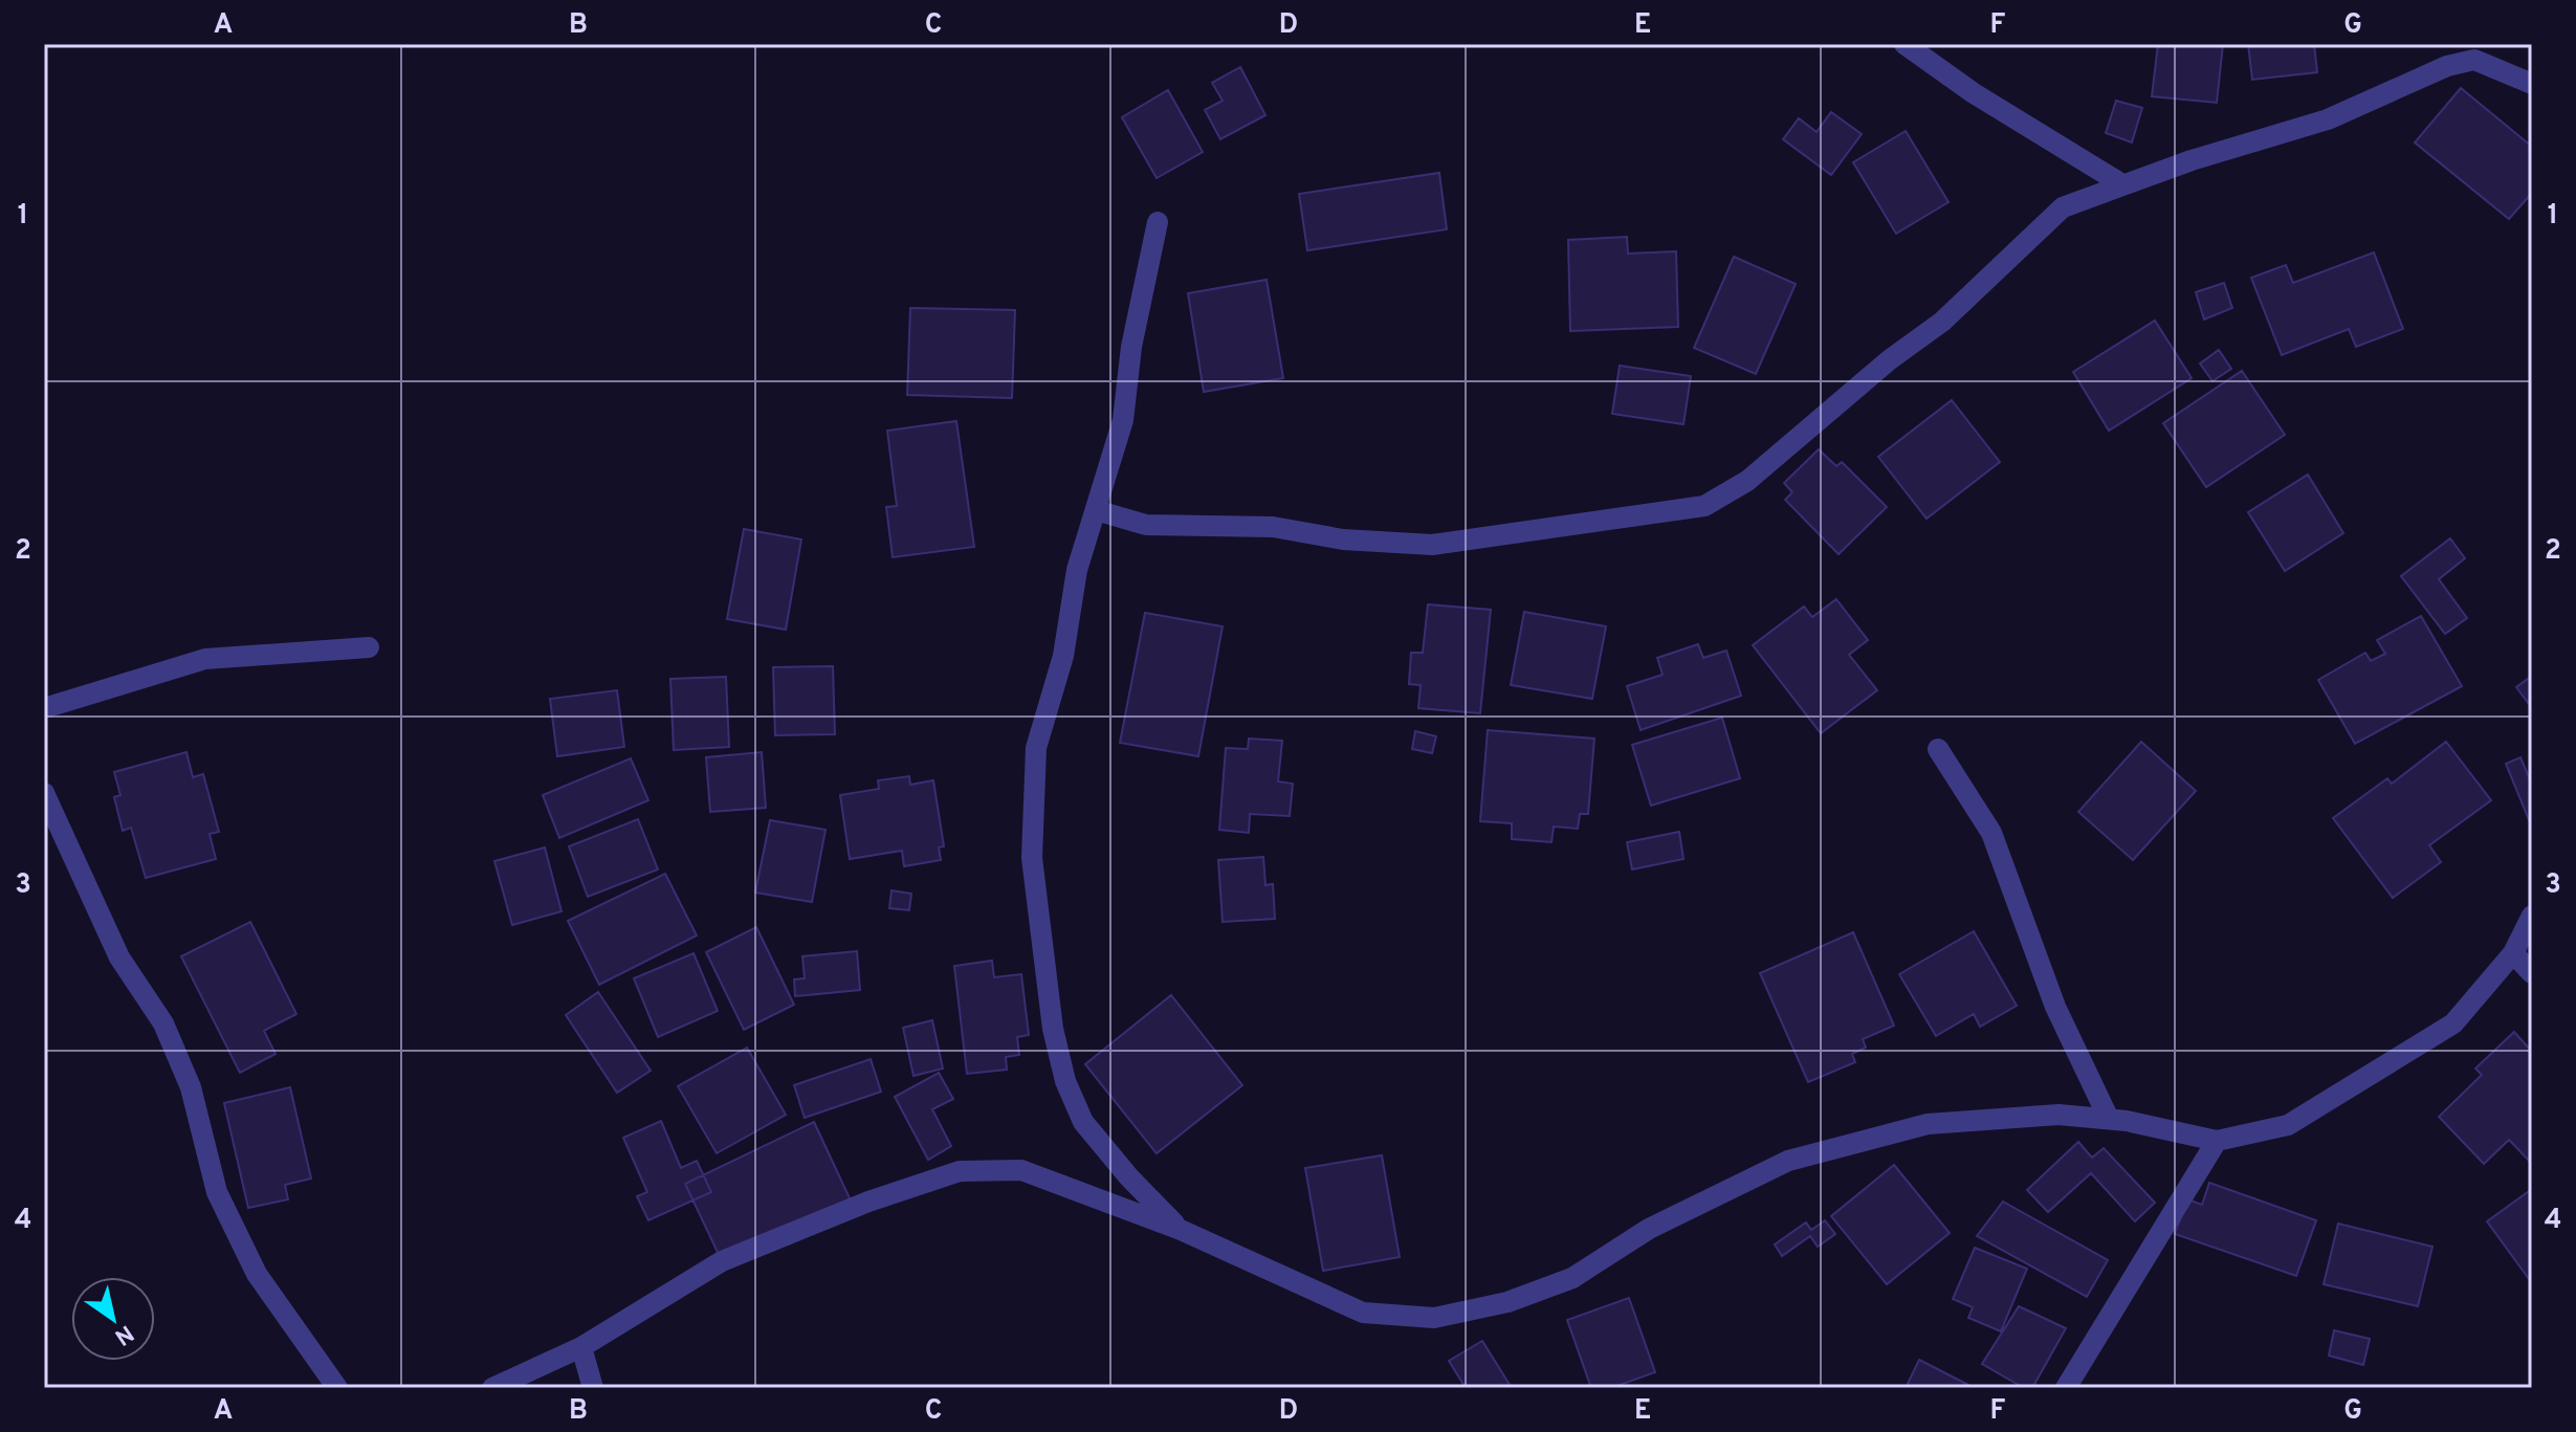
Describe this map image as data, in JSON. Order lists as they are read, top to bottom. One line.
{"north":"bottom right","grid":{"columns":["A","B","C","D","E","F","G"],"rows":["1","2","3","4"]}}
